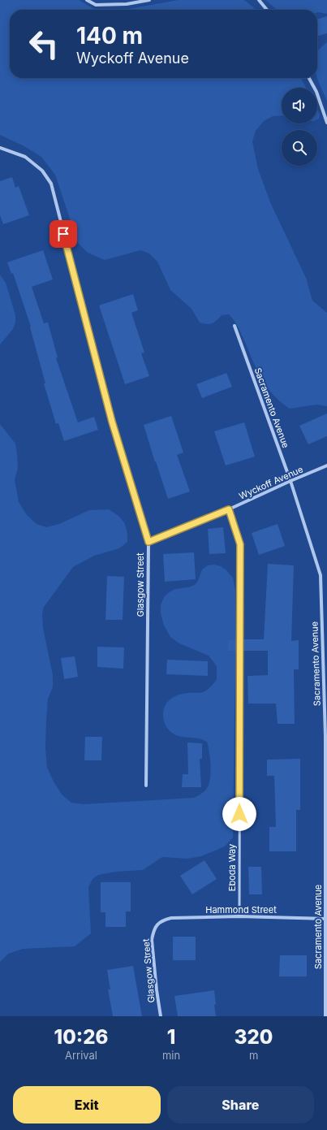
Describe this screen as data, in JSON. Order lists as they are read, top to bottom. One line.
{"streets":{"street":["Sacramento Avenue","Wyckoff Avenue","Glasgow Street","Hammond Street"],"lane":["Eboda Way"]},"crossings":[["Sacramento Avenue","Wyckoff Avenue"],["Sacramento Avenue","Hammond Street"],["Wyckoff Avenue","Glasgow Street"],["Wyckoff Avenue","Eboda Way"],["Glasgow Street","Hammond Street"],["Eboda Way","Hammond Street"]],"page":{"turn":["140 m","Wyckoff Avenue"],"eta":["10:26","Arrival","1","min","320","m"],"buttons":["Exit","Share"]}}
